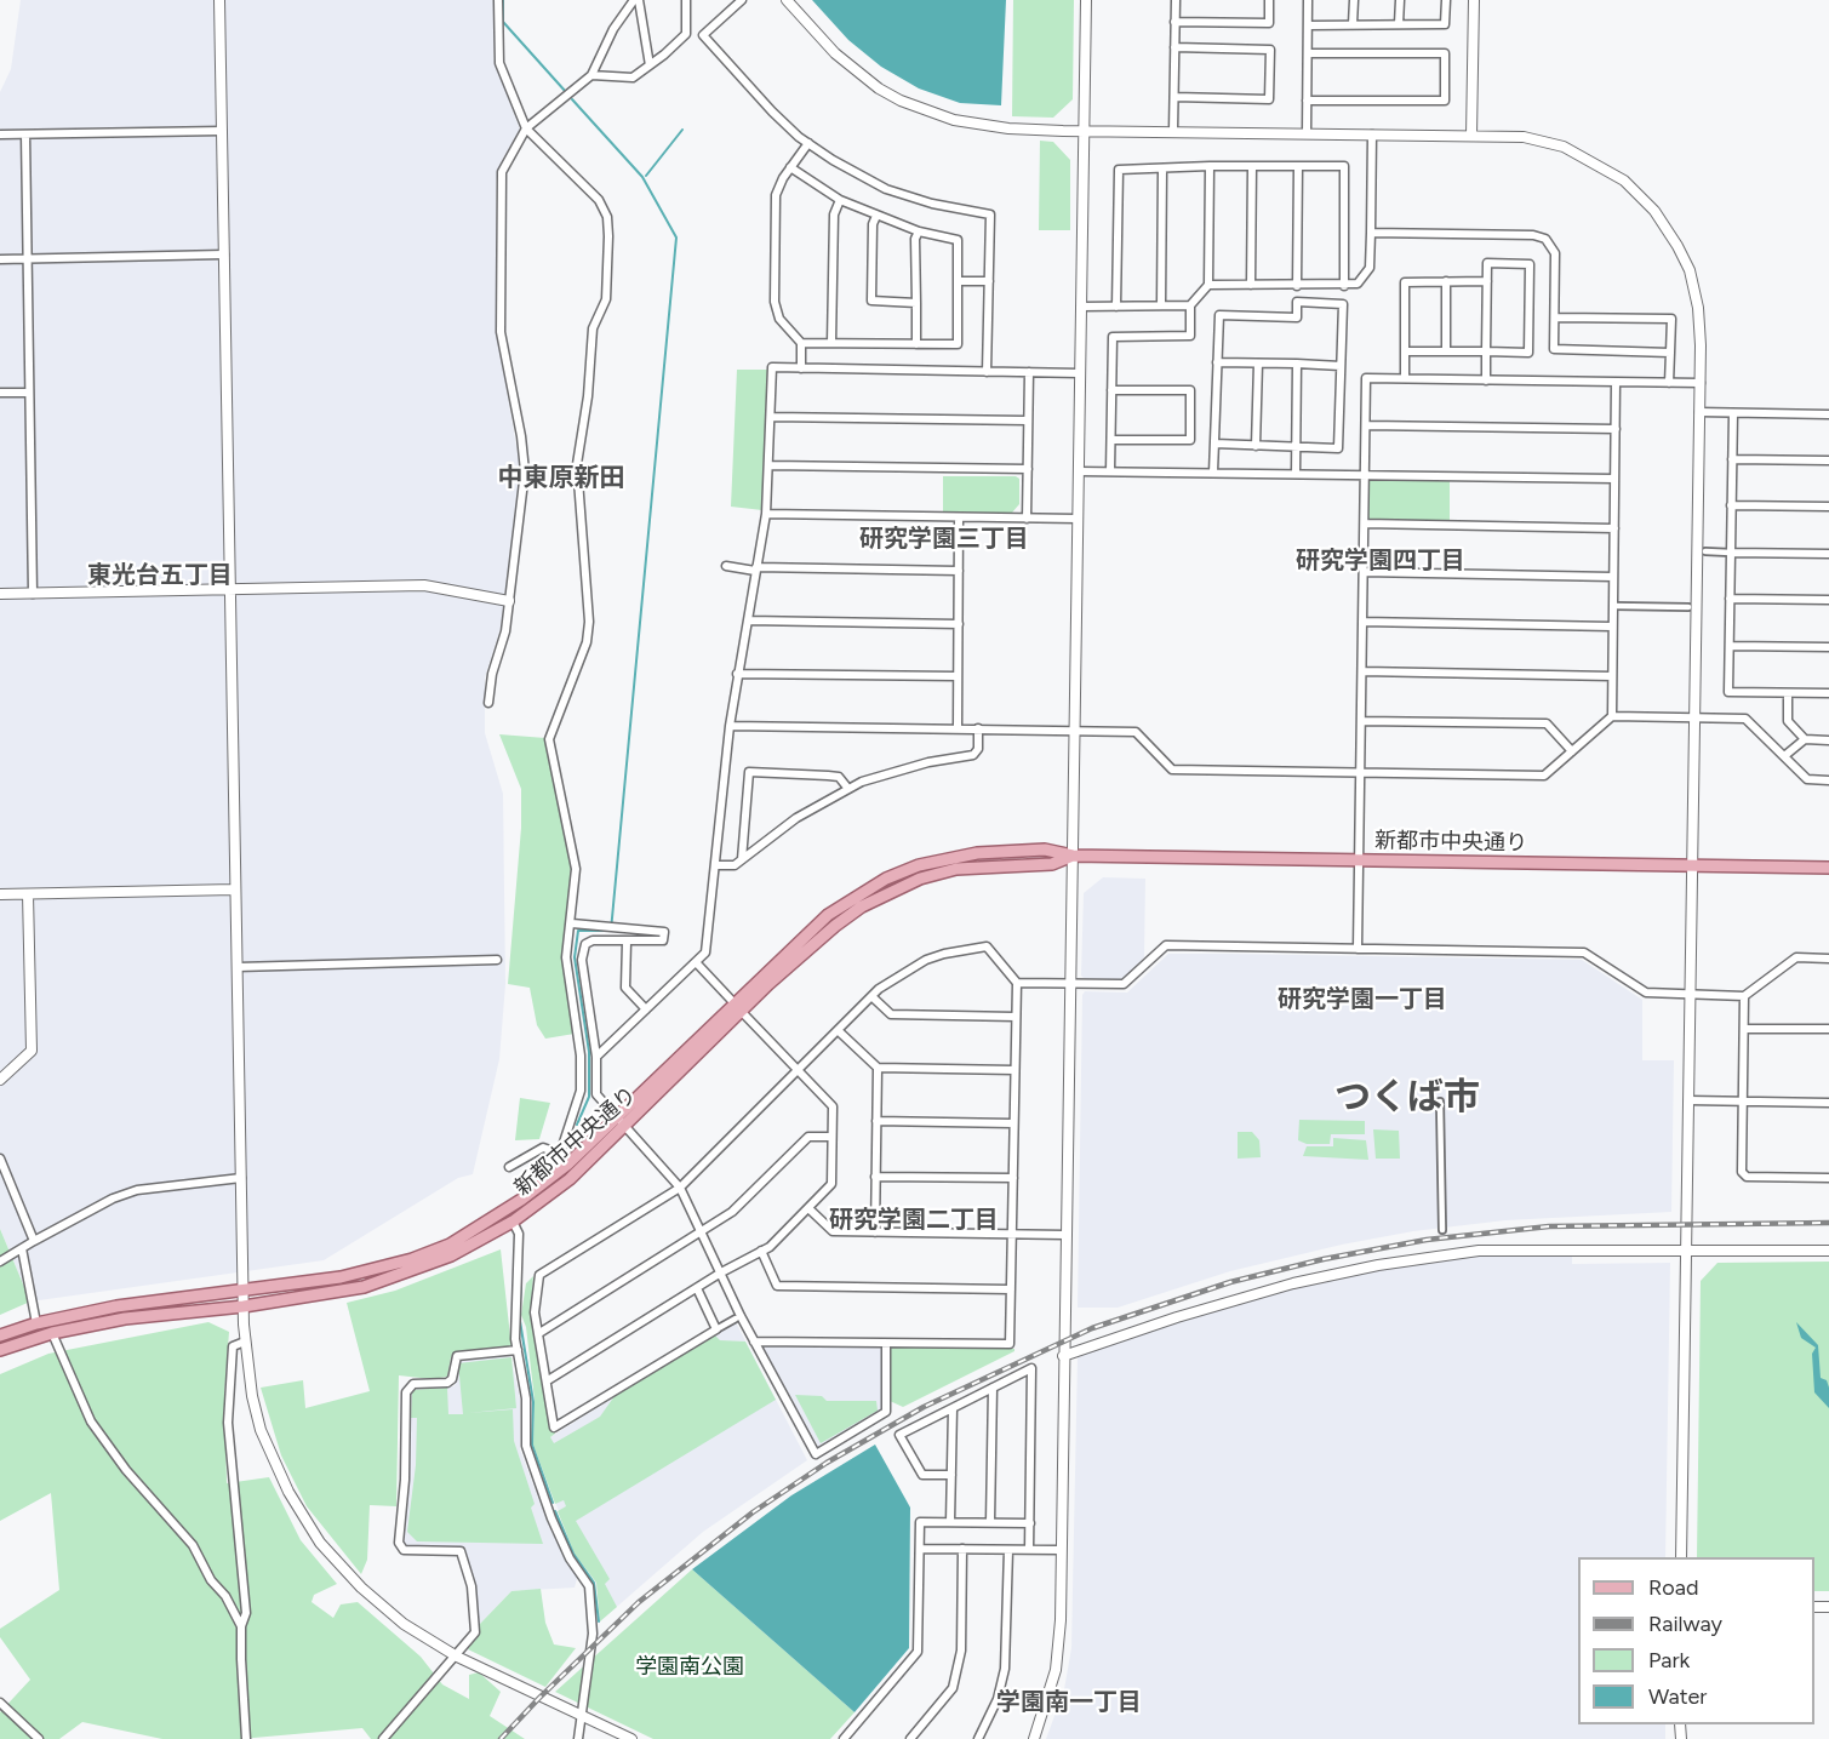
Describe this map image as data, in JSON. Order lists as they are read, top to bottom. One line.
{"streets":{"main road":["新都市中央通り"]},"districts":["中東原新田","研究学園三丁目","研究学園四丁目","東光台五丁目","研究学園一丁目","つくば市","研究学園二丁目","学園南一丁目"],"parks":["学園南公園"],"legend":["Road","Railway","Park","Water"]}
